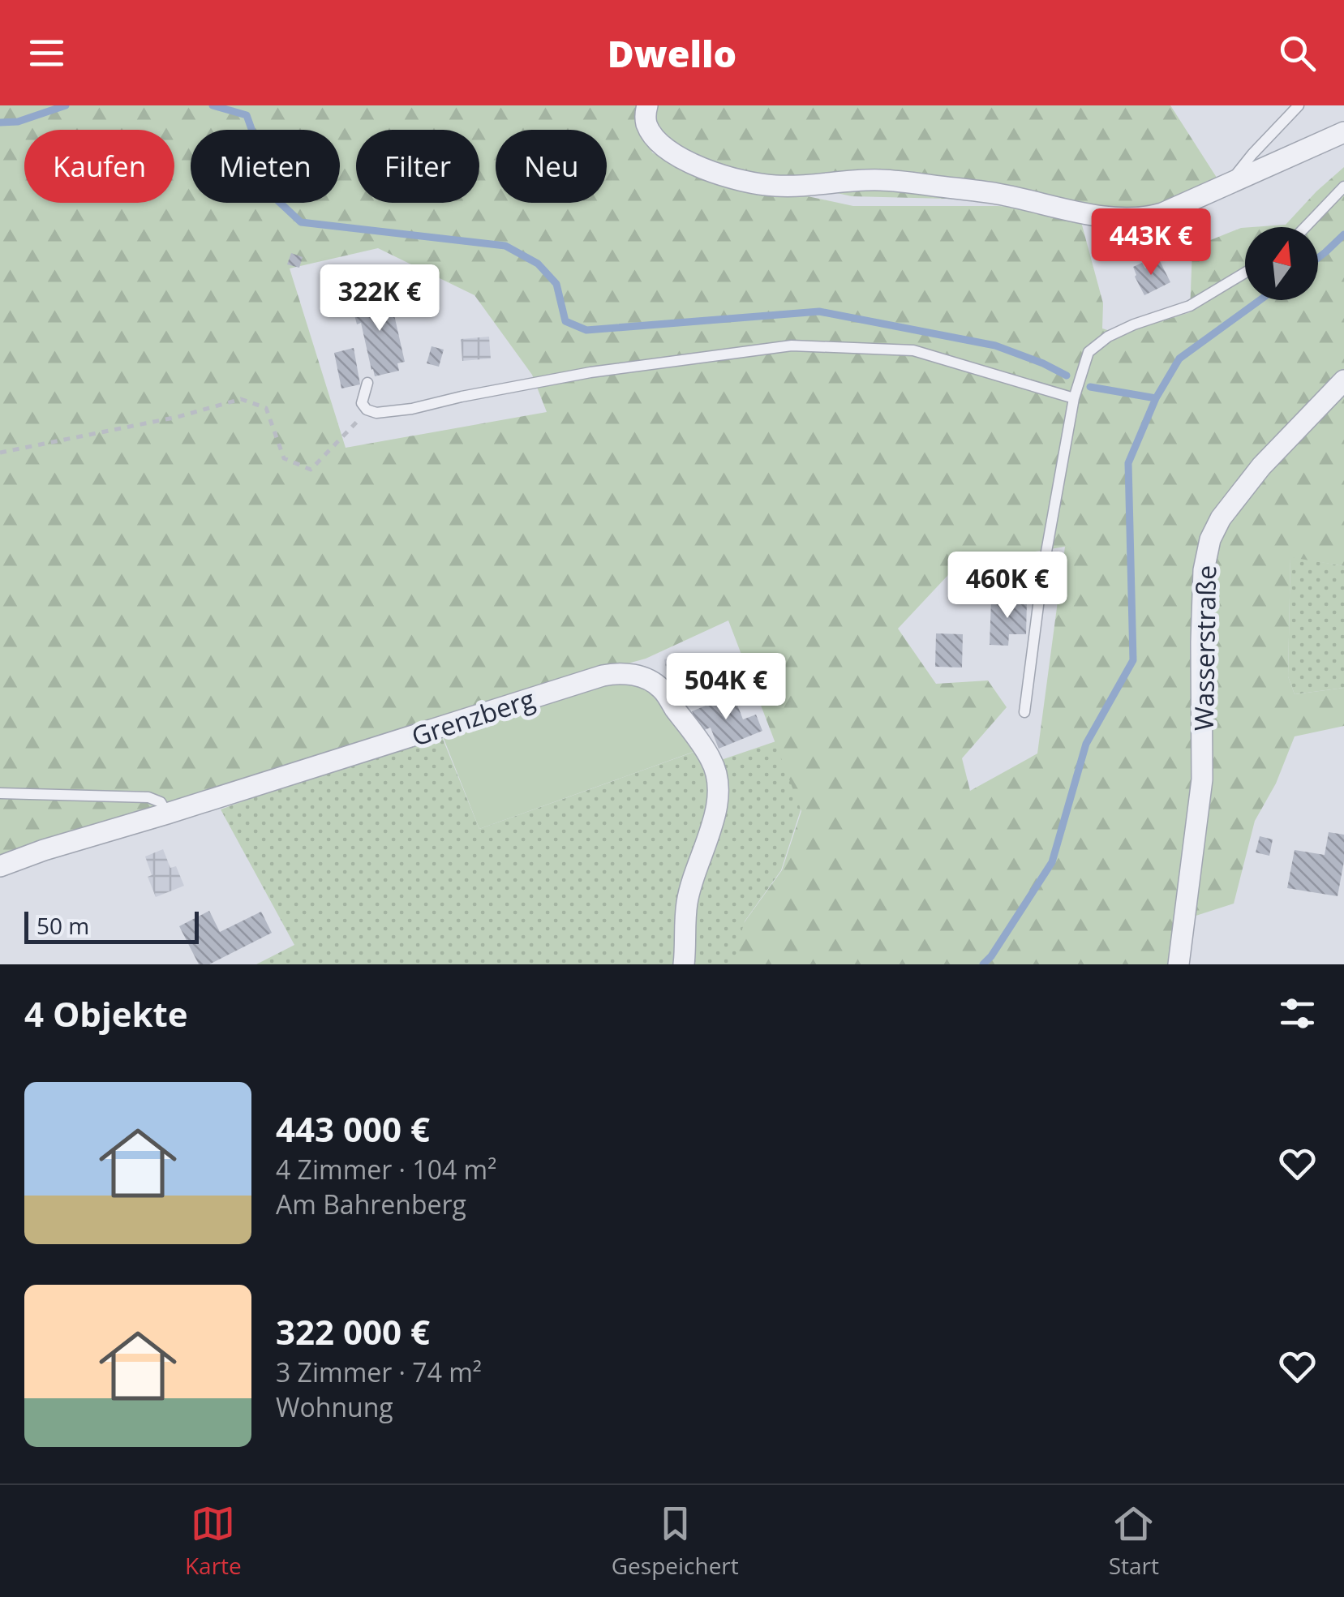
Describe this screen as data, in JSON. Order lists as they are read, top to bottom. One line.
{"streets":{"street":["Wasserstraße","Grenzberg"]},"scale_bar":"50 m","north":"top","page":{"header":"Dwello","chip":["Kaufen","Mieten","Filter","Neu"],"price":["443K €","322K €","460K €","504K €"],"scale":"50 m","heading":"4 Objekte","list":[{"name":"443 000 €","note":"4 Zimmer · 104 m² · Am Bahrenberg"},{"name":"322 000 €","note":"3 Zimmer · 74 m² · Wohnung"}],"tabs":["Karte","Gespeichert","Start"]}}
